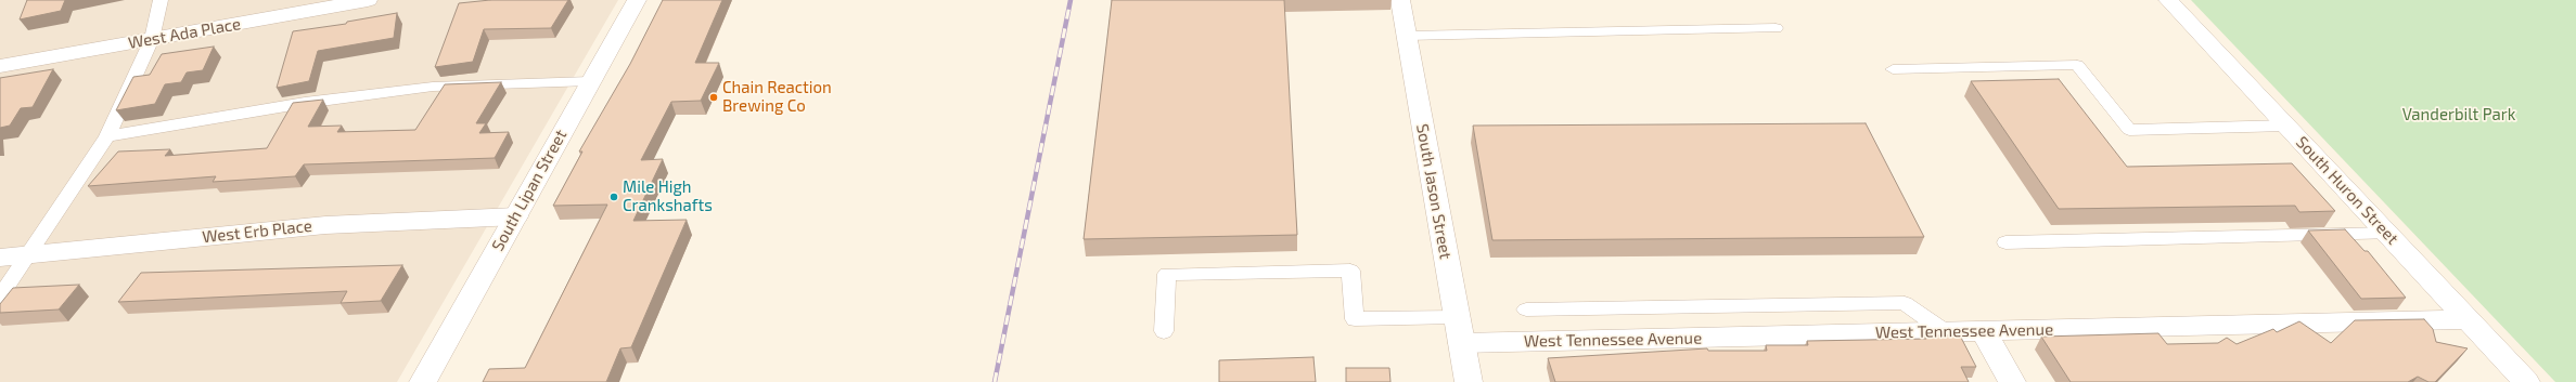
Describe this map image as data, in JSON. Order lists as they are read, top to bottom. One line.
{"streets":{"street":["West Ada Place","South Lipan Street","South Huron Street","South Jason Street","West Erb Place","West Tennessee Avenue"]},"crossings":[["South Lipan Street","West Erb Place"],["South Huron Street","West Tennessee Avenue"],["South Jason Street","West Tennessee Avenue"]],"parks":["Vanderbilt Park"],"places":["Chain Reaction Brewing Co","Mile High Crankshafts"]}
